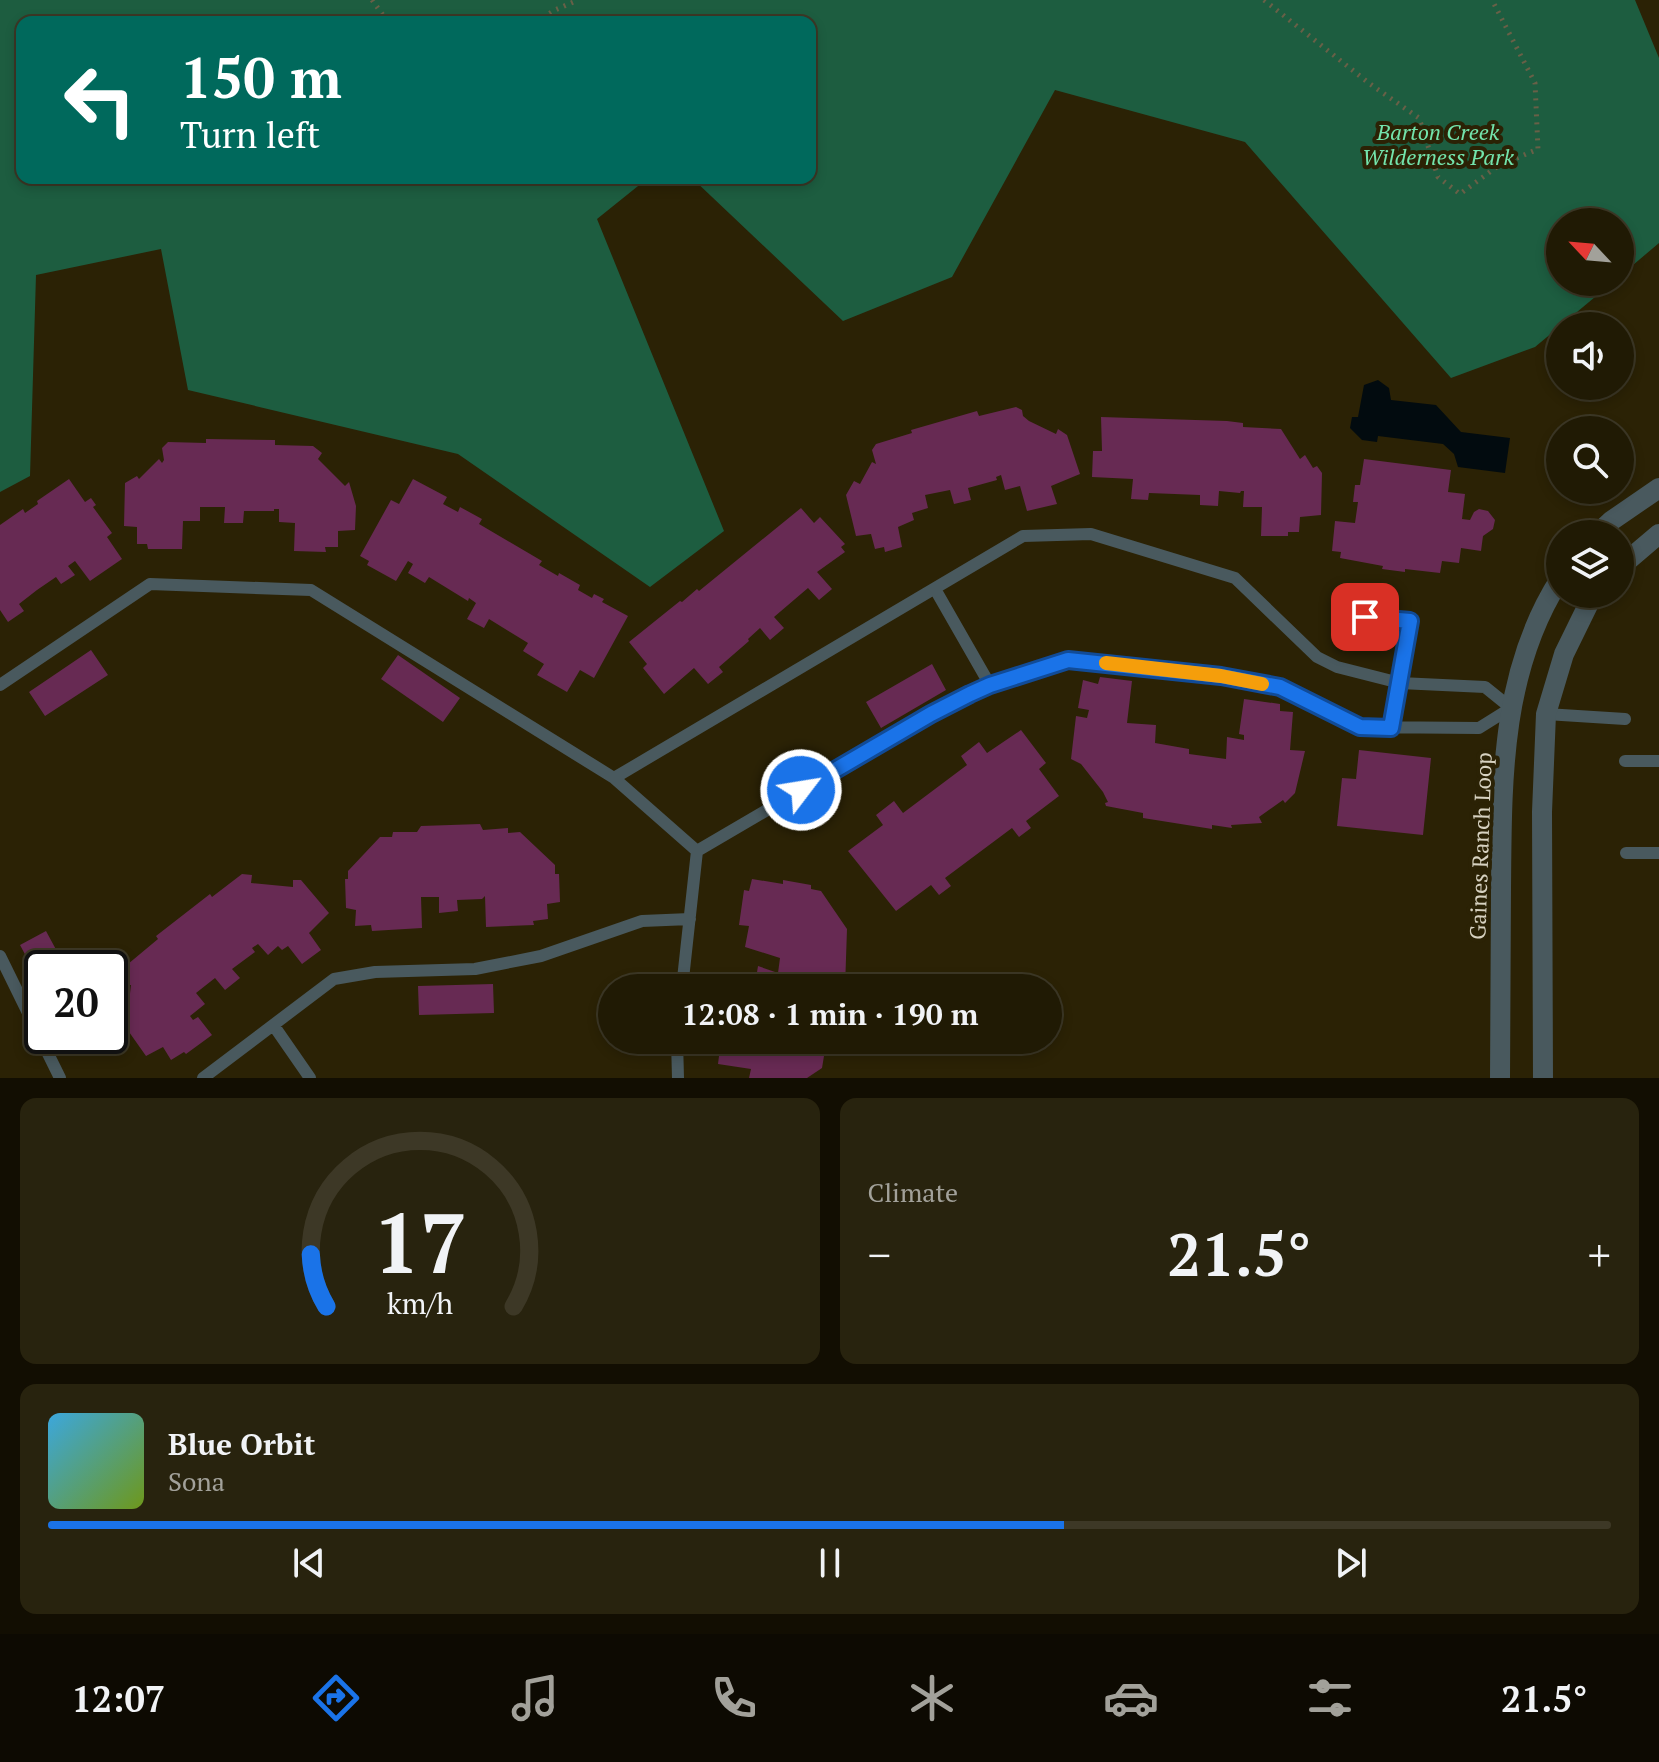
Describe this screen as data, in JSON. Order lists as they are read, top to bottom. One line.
{"streets":{"street":["Gaines Ranch Loop"]},"parks":["Barton Creek Wilderness Park"],"north":"top left","page":{"turn":["150 m","Turn left"],"limit":"20","trip":"12:08 · 1 min · 190 m","tile":"Climate","heat":["−","21.5°","+"],"song":["Blue Orbit","Sona"],"tabs":["12:07","21.5°"],"gauge":["17","km/h"]}}
